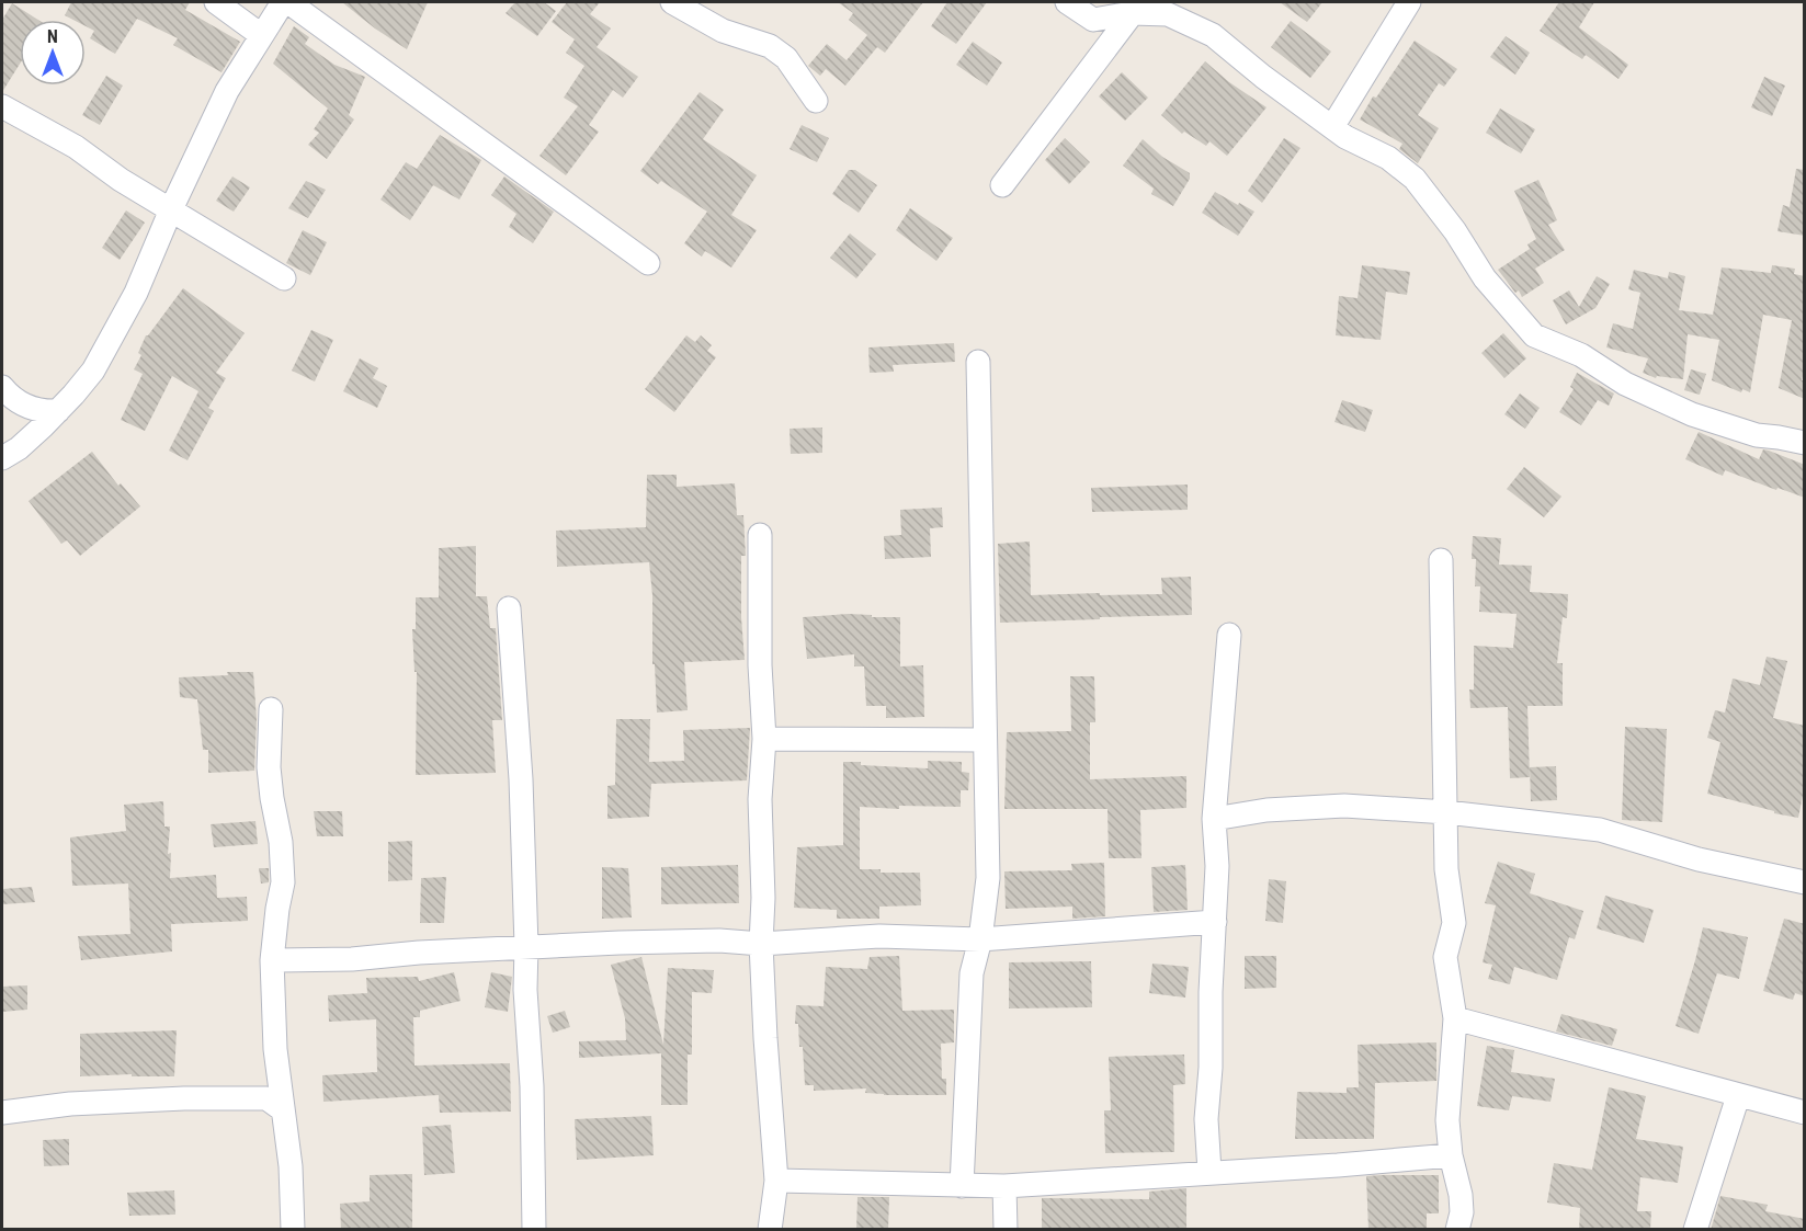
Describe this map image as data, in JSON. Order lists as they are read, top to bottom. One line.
{"north":"top"}
